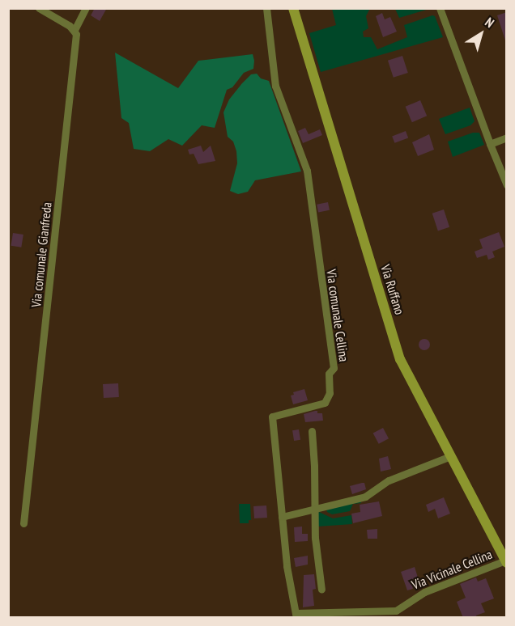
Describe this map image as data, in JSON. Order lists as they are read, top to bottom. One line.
{"streets":{"street":["Via comunale Gianfreda","Via Ruffano","Via comunale Cellina","Via Vicinale Cellina"]},"crossings":[["Via Ruffano","Via Vicinale Cellina"],["Via comunale Cellina","Via Vicinale Cellina"]],"north":"top right"}
